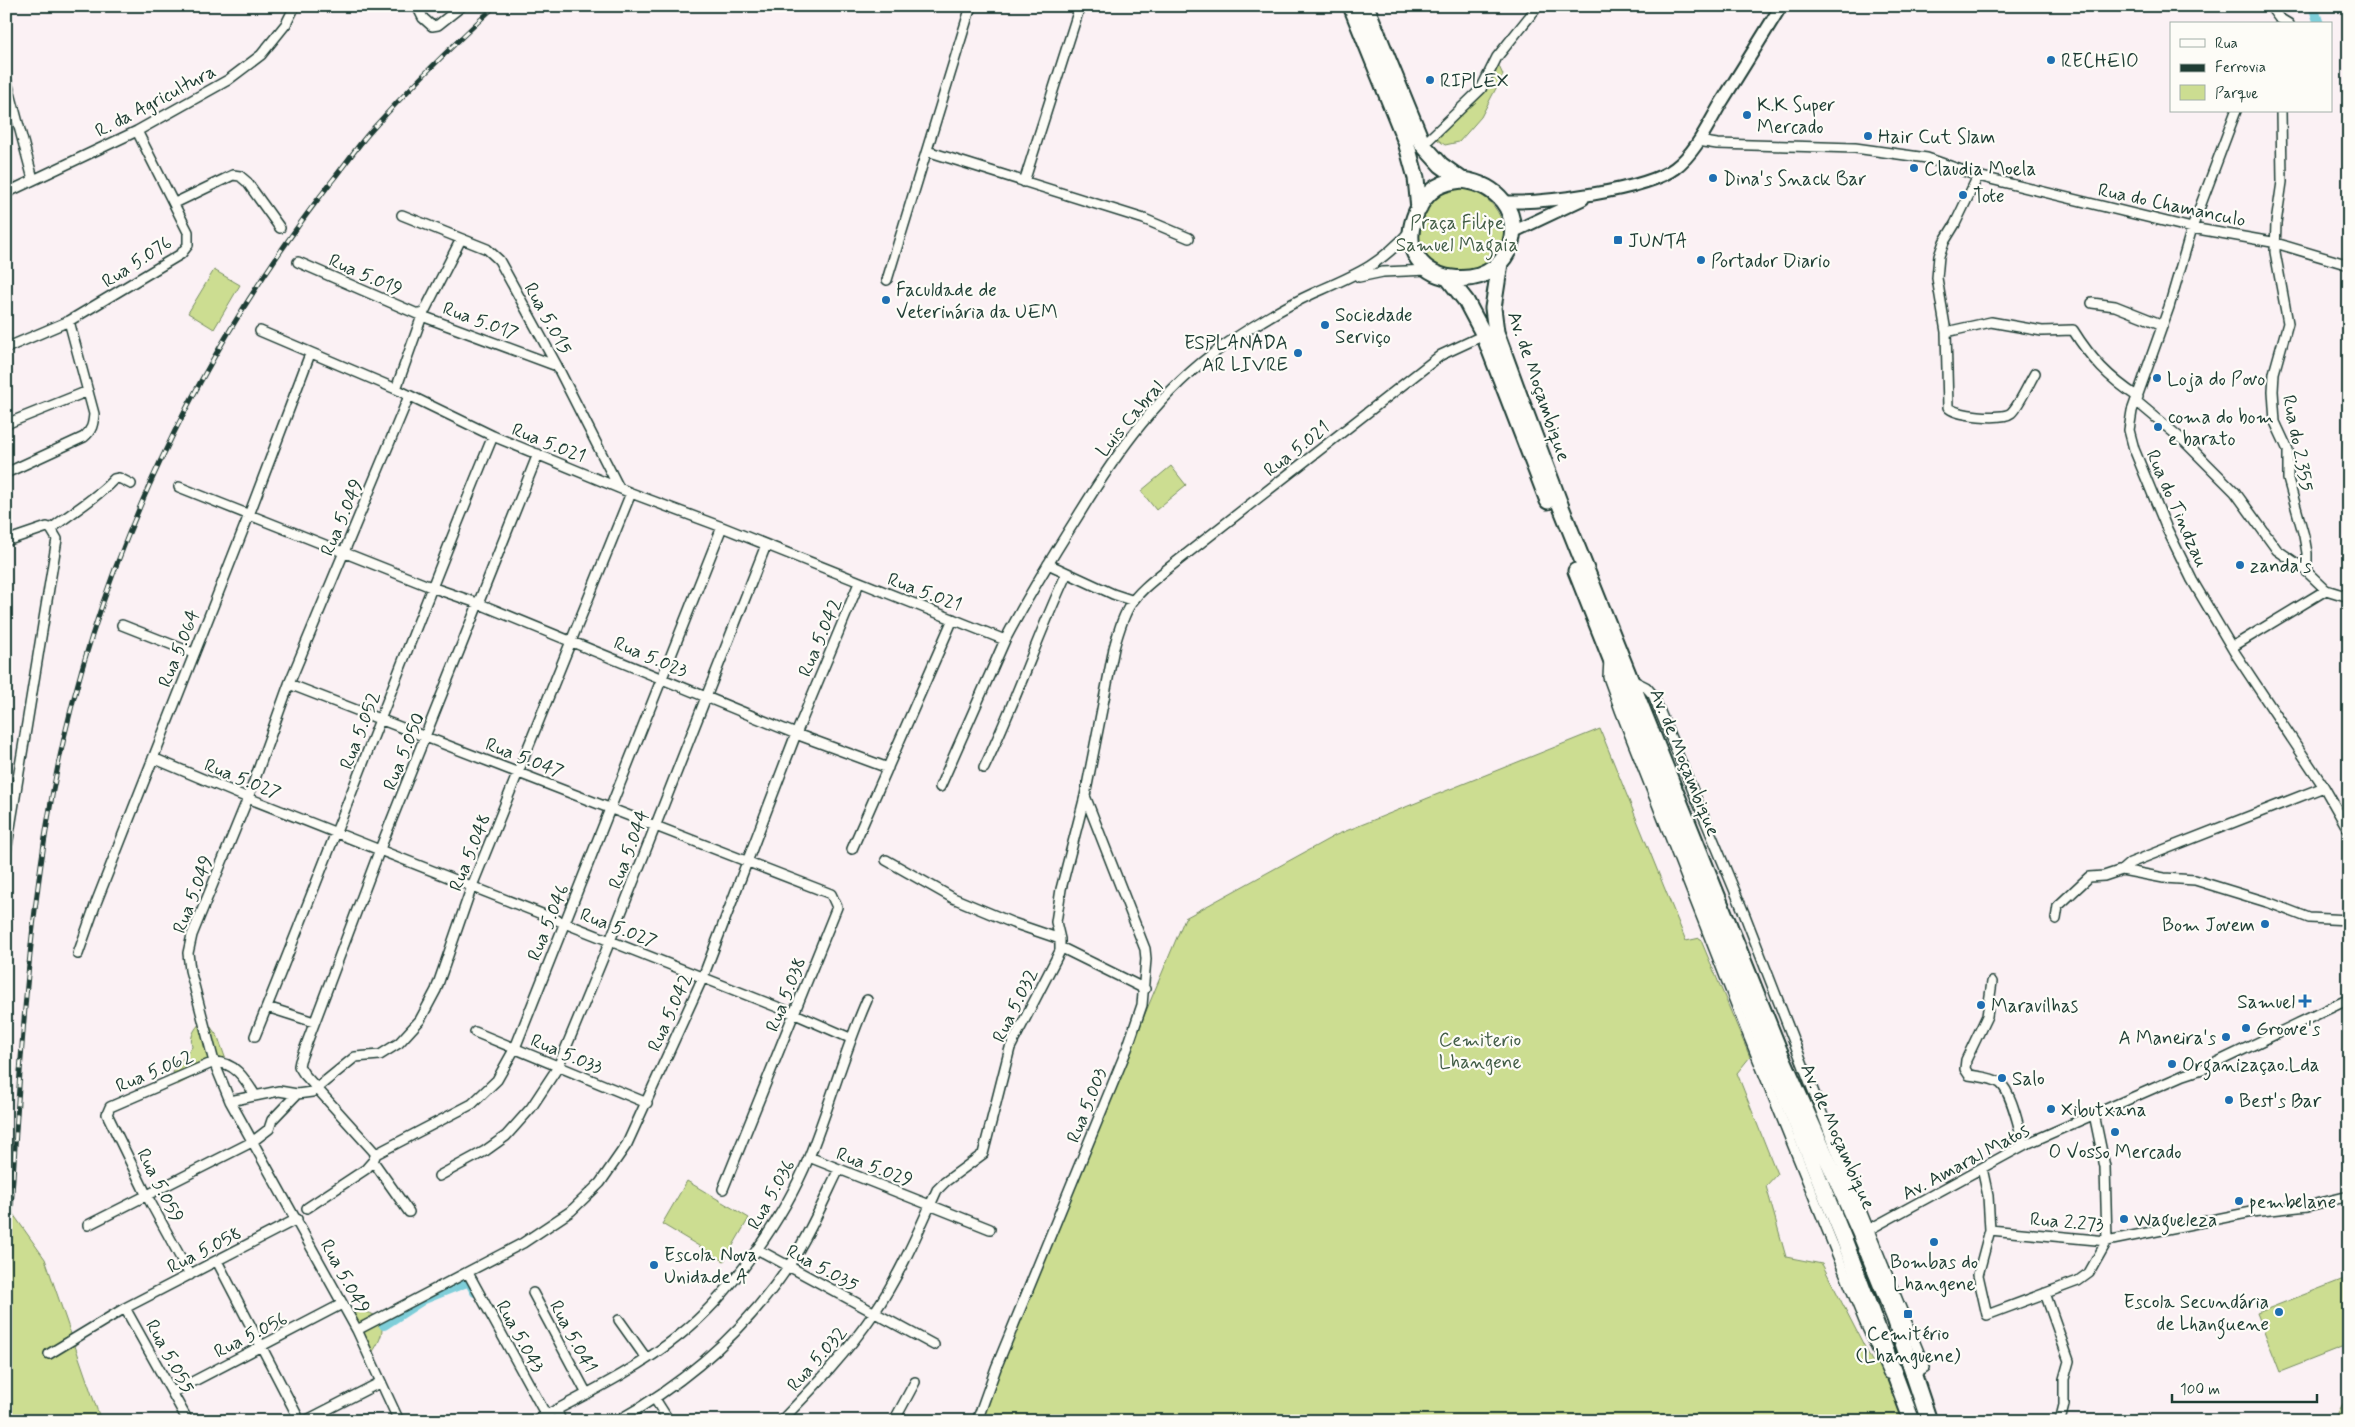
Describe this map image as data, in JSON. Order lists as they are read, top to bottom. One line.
{"streets":{"highway":["Av. de Moçambique"],"street":["R. da Agricultura","Rua do Chamanculo","Rua 5.076","Rua 5.019","Rua 5.015","Rua 5.017","Luis Cabral","Rua 5.021","Rua do 2.355","Rua do Tindzau","Rua 5.049","Rua 5.042","Rua 5.064","Rua 5.023","Rua 5.052","Rua 5.050","Rua 5.047","Rua 5.027","Rua 5.044","Rua 5.048","Rua 5.046","Rua 5.038","Rua 5.032","Rua 5.033","Rua 5.062","Rua 5.003","Av. Amaral Matos","Rua 5.029","Rua 5.059","Rua 5.036","Rua 2.273","Rua 5.058","Rua 5.035","Rua 5.056","Rua 5.043","Rua 5.041","Rua 5.055"]},"crossings":[["R. da Agricultura","Rua 5.076"],["Rua do Chamanculo","Rua do 2.355"],["Rua do Chamanculo","Rua do Tindzau"],["Rua 5.019","Rua 5.017"],["Rua 5.015","Rua 5.017"],["Rua 5.015","Rua 5.021"],["Av. de Moçambique","Luis Cabral"],["Av. de Moçambique","Rua 5.021"],["Rua 5.021","Rua 5.049"],["Rua 5.021","Rua 5.042"],["Rua 5.021","Rua 5.064"],["Rua 5.021","Rua 5.052"],["Rua 5.021","Rua 5.050"],["Rua 5.021","Rua 5.044"],["Rua 5.021","Rua 5.048"],["Rua 5.021","Rua 5.046"],["Rua 5.049","Rua 5.042"],["Rua 5.049","Rua 5.023"],["Rua 5.049","Rua 5.047"],["Rua 5.049","Rua 5.027"],["Rua 5.049","Rua 5.048"],["Rua 5.049","Rua 5.062"],["Rua 5.049","Rua 5.058"],["Rua 5.049","Rua 5.056"],["Rua 5.042","Rua 5.023"],["Rua 5.042","Rua 5.047"],["Rua 5.042","Rua 5.027"],["Rua 5.042","Rua 5.038"],["Rua 5.042","Rua 5.033"],["Rua 5.042","Rua 5.043"],["Rua 5.064","Rua 5.023"],["Rua 5.064","Rua 5.027"],["Rua 5.023","Rua 5.052"],["Rua 5.023","Rua 5.050"],["Rua 5.023","Rua 5.044"],["Rua 5.023","Rua 5.048"],["Rua 5.023","Rua 5.046"],["Rua 5.052","Rua 5.047"],["Rua 5.052","Rua 5.027"],["Rua 5.050","Rua 5.047"],["Rua 5.050","Rua 5.027"],["Rua 5.050","Rua 5.048"],["Rua 5.047","Rua 5.044"],["Rua 5.047","Rua 5.048"],["Rua 5.047","Rua 5.046"],["Rua 5.047","Rua 5.038"],["Rua 5.027","Rua 5.044"],["Rua 5.027","Rua 5.048"],["Rua 5.027","Rua 5.046"],["Rua 5.027","Rua 5.038"],["Rua 5.027","Rua 5.036"],["Rua 5.044","Rua 5.033"],["Rua 5.046","Rua 5.033"],["Rua 5.032","Rua 5.029"],["Rua 5.032","Rua 5.035"],["Rua 5.062","Rua 5.059"],["Rua 5.029","Rua 5.036"],["Rua 5.059","Rua 5.058"],["Rua 5.036","Rua 5.035"],["Rua 5.036","Rua 5.043"],["Rua 5.036","Rua 5.041"],["Rua 5.058","Rua 5.055"],["Rua 5.056","Rua 5.055"]],"parks":["Praça Filipe Samuel Magaia","Cemiterio Lhangene"],"places":{"other":["RECHEIO","RIPLEX","K.K Super Mercado","Hair Cut Slam","Claudia Moela","Dina's Snack Bar","Tote","Portador Diario","Faculdade de Veterinária da UEM","Sociedade Serviço","ESPLANADA AR LIVRE","Loja do Povo","coma do bom e barato","zanda's","Bom Jovem","Maravilhas","Groove's","A Maneira's","Organizaçao.Lda","Salo","Best's Bar","Xibutxana","O Vosso Mercado","pembelane","Wagueleza","Bombas do Lhangene","Escola Nova Unidade A","Escola Secundária de Lhanguene"],"transit":["JUNTA","Cemitério (Lhanguene)"],"health":["Samuel"]},"legend":["Rua","Ferrovia","Parque"],"scale_bar":"100 m"}
